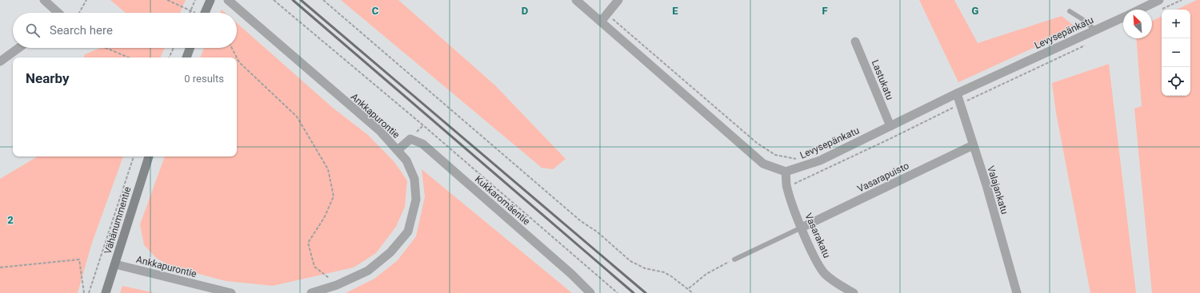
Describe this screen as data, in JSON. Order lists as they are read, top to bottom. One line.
{"streets":{"main road":["Vähänummentie"],"street":["Levysepänkatu","Lastukatu","Ankkapurontie","Vasarapuisto","Valajankatu","Kukkaromäentie","Vasarakatu"]},"crossings":[["Levysepänkatu","Lastukatu"],["Levysepänkatu","Valajankatu"],["Levysepänkatu","Vasarakatu"],["Ankkapurontie","Kukkaromäentie"],["Ankkapurontie","Vähänummentie"],["Vasarapuisto","Valajankatu"],["Vasarapuisto","Vasarakatu"]],"north":"top left","page":{"map_buttons":["+","−"],"search":"Search here","heading":["Nearby","0 results"]},"grid":{"columns":["C","D","E","F","G"],"rows":["2"]}}
